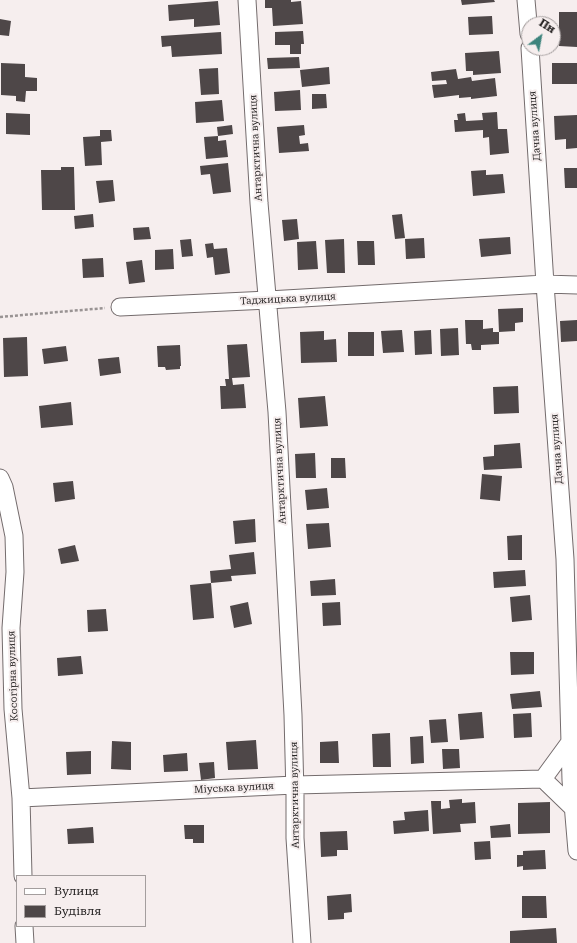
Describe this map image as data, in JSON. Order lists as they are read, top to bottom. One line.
{"streets":{"street":["Дачна вулиця","Антарктична вулиця","Таджицька вулиця","Косогірна вулиця","Міуська вулиця"]},"crossings":[["Дачна вулиця","Таджицька вулиця"],["Антарктична вулиця","Таджицька вулиця"],["Антарктична вулиця","Міуська вулиця"],["Косогірна вулиця","Міуська вулиця"]],"legend":["Вулиця","Будівля"],"north":"top right"}
